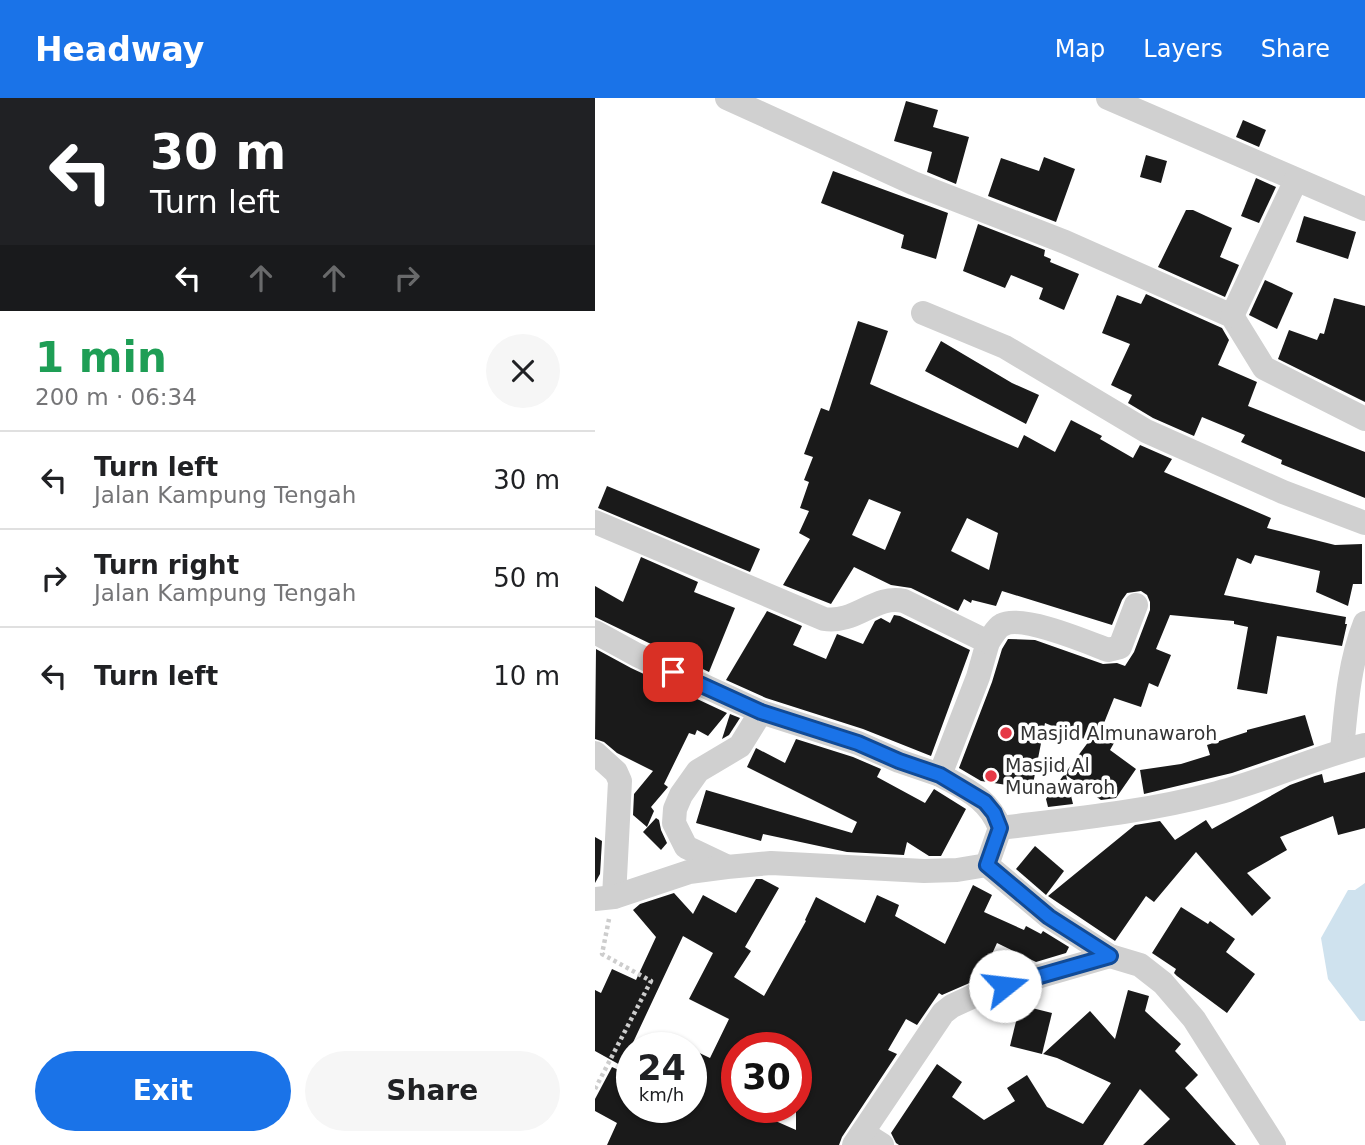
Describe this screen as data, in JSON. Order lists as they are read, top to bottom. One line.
{"places":["Masjid Almunawaroh","Masjid Al Munawaroh"],"page":{"header":"Headway","nav":["Map","Layers","Share"],"turn":["30 m","Turn left"],"heading":["1 min","200 m · 06:34"],"list":[{"name":"Turn left","note":"Jalan Kampung Tengah","value":"30 m"},{"name":"Turn right","note":"Jalan Kampung Tengah","value":"50 m"},{"name":"Turn left","value":"10 m"}],"speed":"24 km/h","limit":"30","buttons":["Exit","Share"]}}
